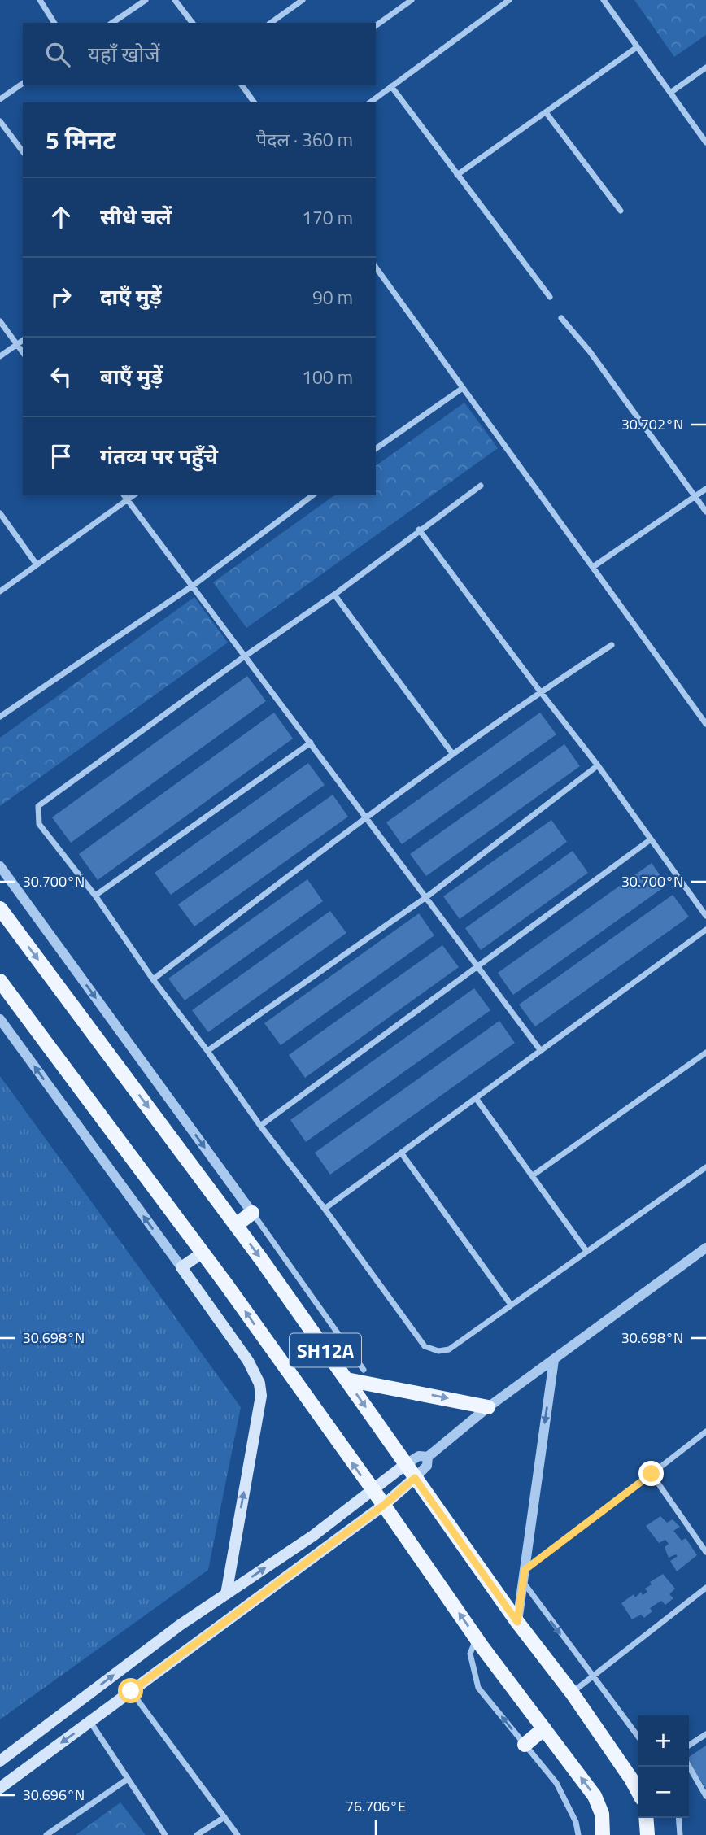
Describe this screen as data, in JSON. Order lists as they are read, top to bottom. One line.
{"streets":{"main road":["SH12A"]},"page":{"search":"यहाँ खोजें","heading":["5 मिनट","पैदल · 360 m"],"list":[["सीधे चलें","170 m"],["दाएँ मुड़ें","90 m"],["बाएँ मुड़ें","100 m"],"गंतव्य पर पहुँचे"],"map_buttons":["+","−"]},"coordinates":["30.702°N","30.700°N","30.698°N","30.696°N","76.706°E"]}
